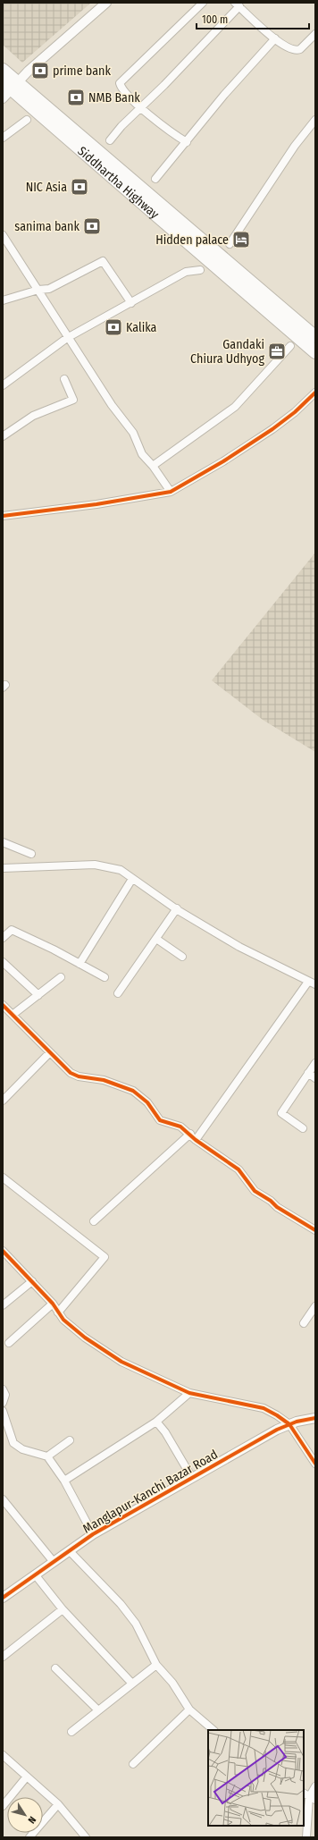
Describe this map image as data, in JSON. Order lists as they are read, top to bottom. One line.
{"streets":{"highway":["Siddhartha Highway"],"street":["Manglapur-Kanchi Bazar Road"]},"places":{"bank":["prime bank","NMB Bank","NIC Asia","sanima bank","Kalika"],"hotel":["Hidden palace"],"office":["Gandaki Chiura Udhyog"]},"scale_bar":"100 m","north":"bottom right"}
